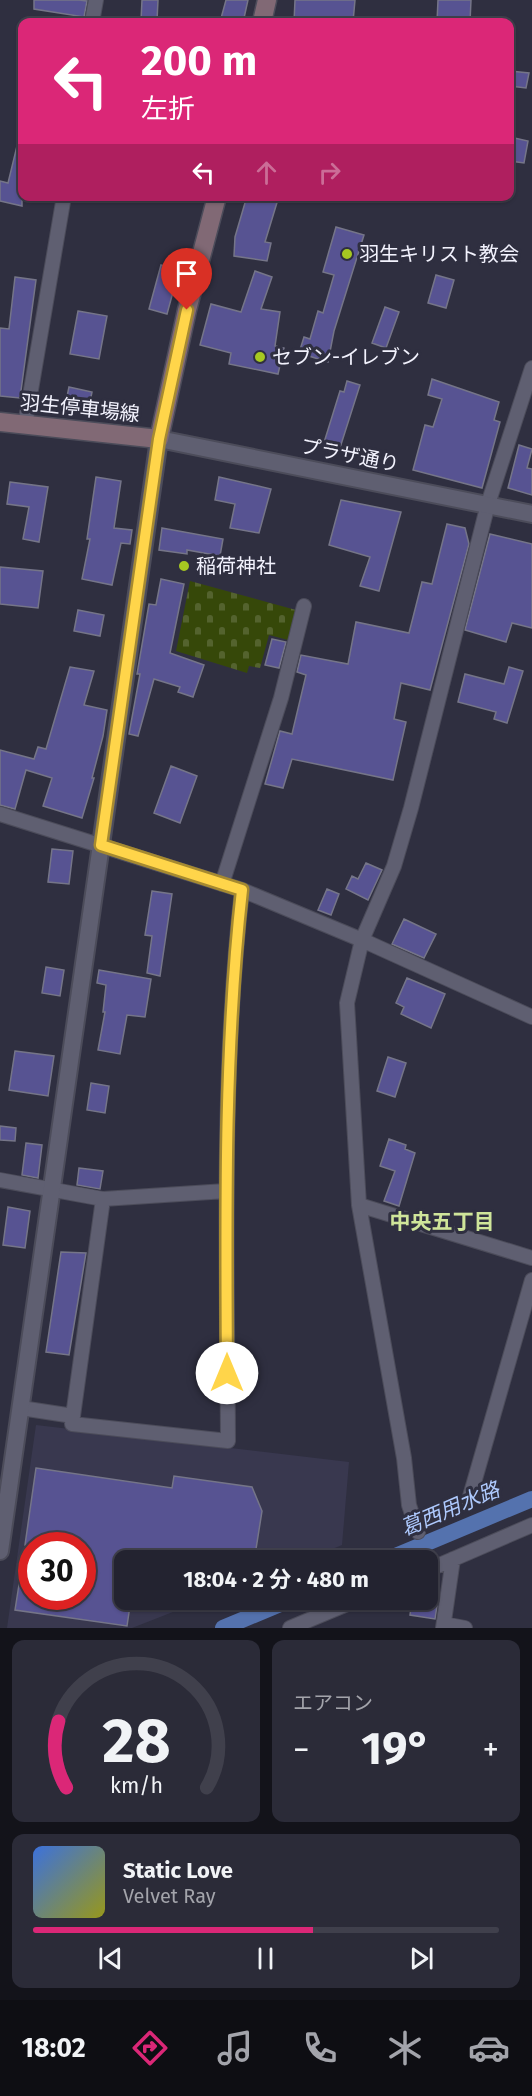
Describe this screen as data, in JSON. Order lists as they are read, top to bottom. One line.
{"streets":{"main road":["羽生停車場線"],"street":["プラザ通り"]},"crossings":[["羽生停車場線","プラザ通り"]],"districts":["中央五丁目"],"water":["葛西用水路"],"places":["羽生キリスト教会","セブン-イレブン","稲荷神社"],"page":{"turn":["200 m","左折"],"limit":"30","trip":"18:04 · 2 分 · 480 m","tile":"エアコン","heat":["−","19°","+"],"song":["Static Love","Velvet Ray"],"tabs":"18:02","gauge":["28","km/h"]}}
